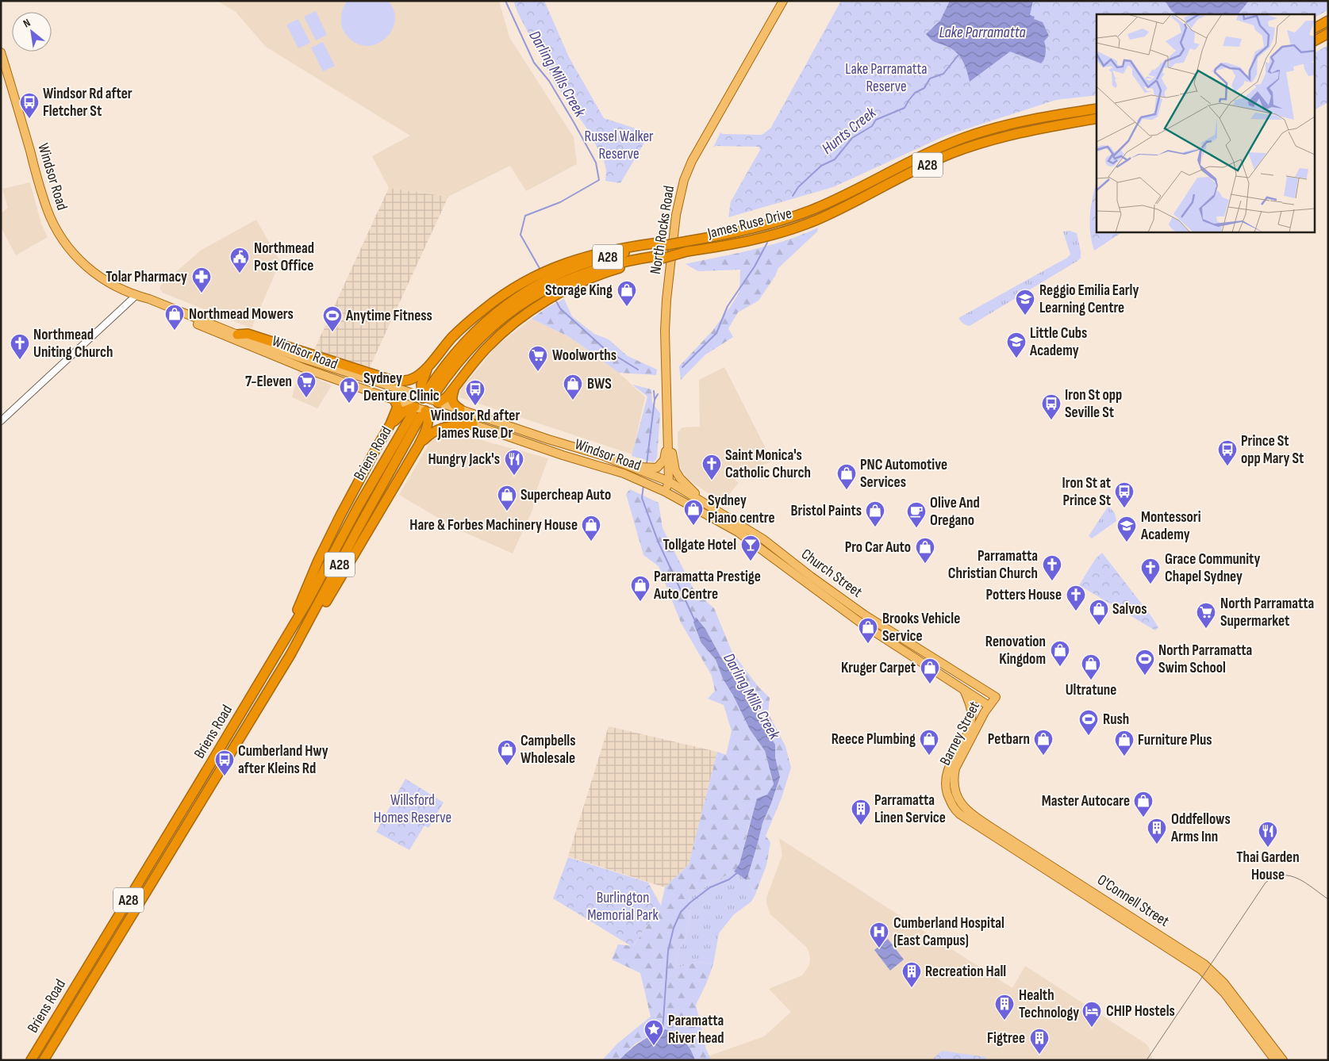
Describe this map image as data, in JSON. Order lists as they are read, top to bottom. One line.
{"streets":{"highway":["A28","James Ruse Drive","Briens Road"],"main road":["Windsor Road","North Rocks Road","Church Street","Barney Street","O'Connell Street"]},"crossings":[["A28","Windsor Road"],["A28","Briens Road"],["Windsor Road","Briens Road"],["Windsor Road","Church Street"],["James Ruse Drive","Briens Road"],["North Rocks Road","Church Street"],["Church Street","Barney Street"],["Barney Street","O'Connell Street"]],"water":["Lake Parramatta","Darling Mills Creek","Hunts Creek"],"parks":["Lake Parramatta Reserve","Russel Walker Reserve","Willsford Homes Reserve","Burlington Memorial Park"],"places":{"bus stop":["Windsor Rd after Fletcher St","Windsor Rd after James Ruse Dr","Iron St opp Seville St","Prince St opp Mary St","Iron St at Prince St","Cumberland Hwy after Kleins Rd"],"public building":["Northmead Post Office"],"pharmacy":["Tolar Pharmacy"],"shop":["Storage King","Northmead Mowers","BWS","PNC Automotive Services","Supercheap Auto","Sydney Piano centre","Bristol Paints","Hare & Forbes Machinery House","Pro Car Auto","Parramatta Prestige Auto Centre","Salvos","Brooks Vehicle Service","Renovation Kingdom","Ultratune","Kruger Carpet","Reece Plumbing","Petbarn","Furniture Plus","Campbells Wholesale","Master Autocare"],"school or university":["Reggio Emilia Early Learning Centre","Little Cubs Academy","Montessori Academy"],"sports":["Anytime Fitness","North Parramatta Swim School","Rush"],"church":["Northmead Uniting Church","Saint Monica's Catholic Church","Parramatta Christian Church","Grace Community Chapel Sydney","Potters House"],"supermarket":["Woolworths","7-Eleven","North Parramatta Supermarket"],"hospital":["Sydney Denture Clinic","Cumberland Hospital (East Campus)"],"restaurant":["Hungry Jack's","Thai Garden House"],"cafe":["Olive And Oregano"],"bar":["Tollgate Hotel"],"building":["Parramatta Linen Service","Oddfellows Arms Inn","Recreation Hall","Health Technology","Figtree"],"hotel":["CHIP Hostels"],"place":["Paramatta River head"]},"north":"top left"}
